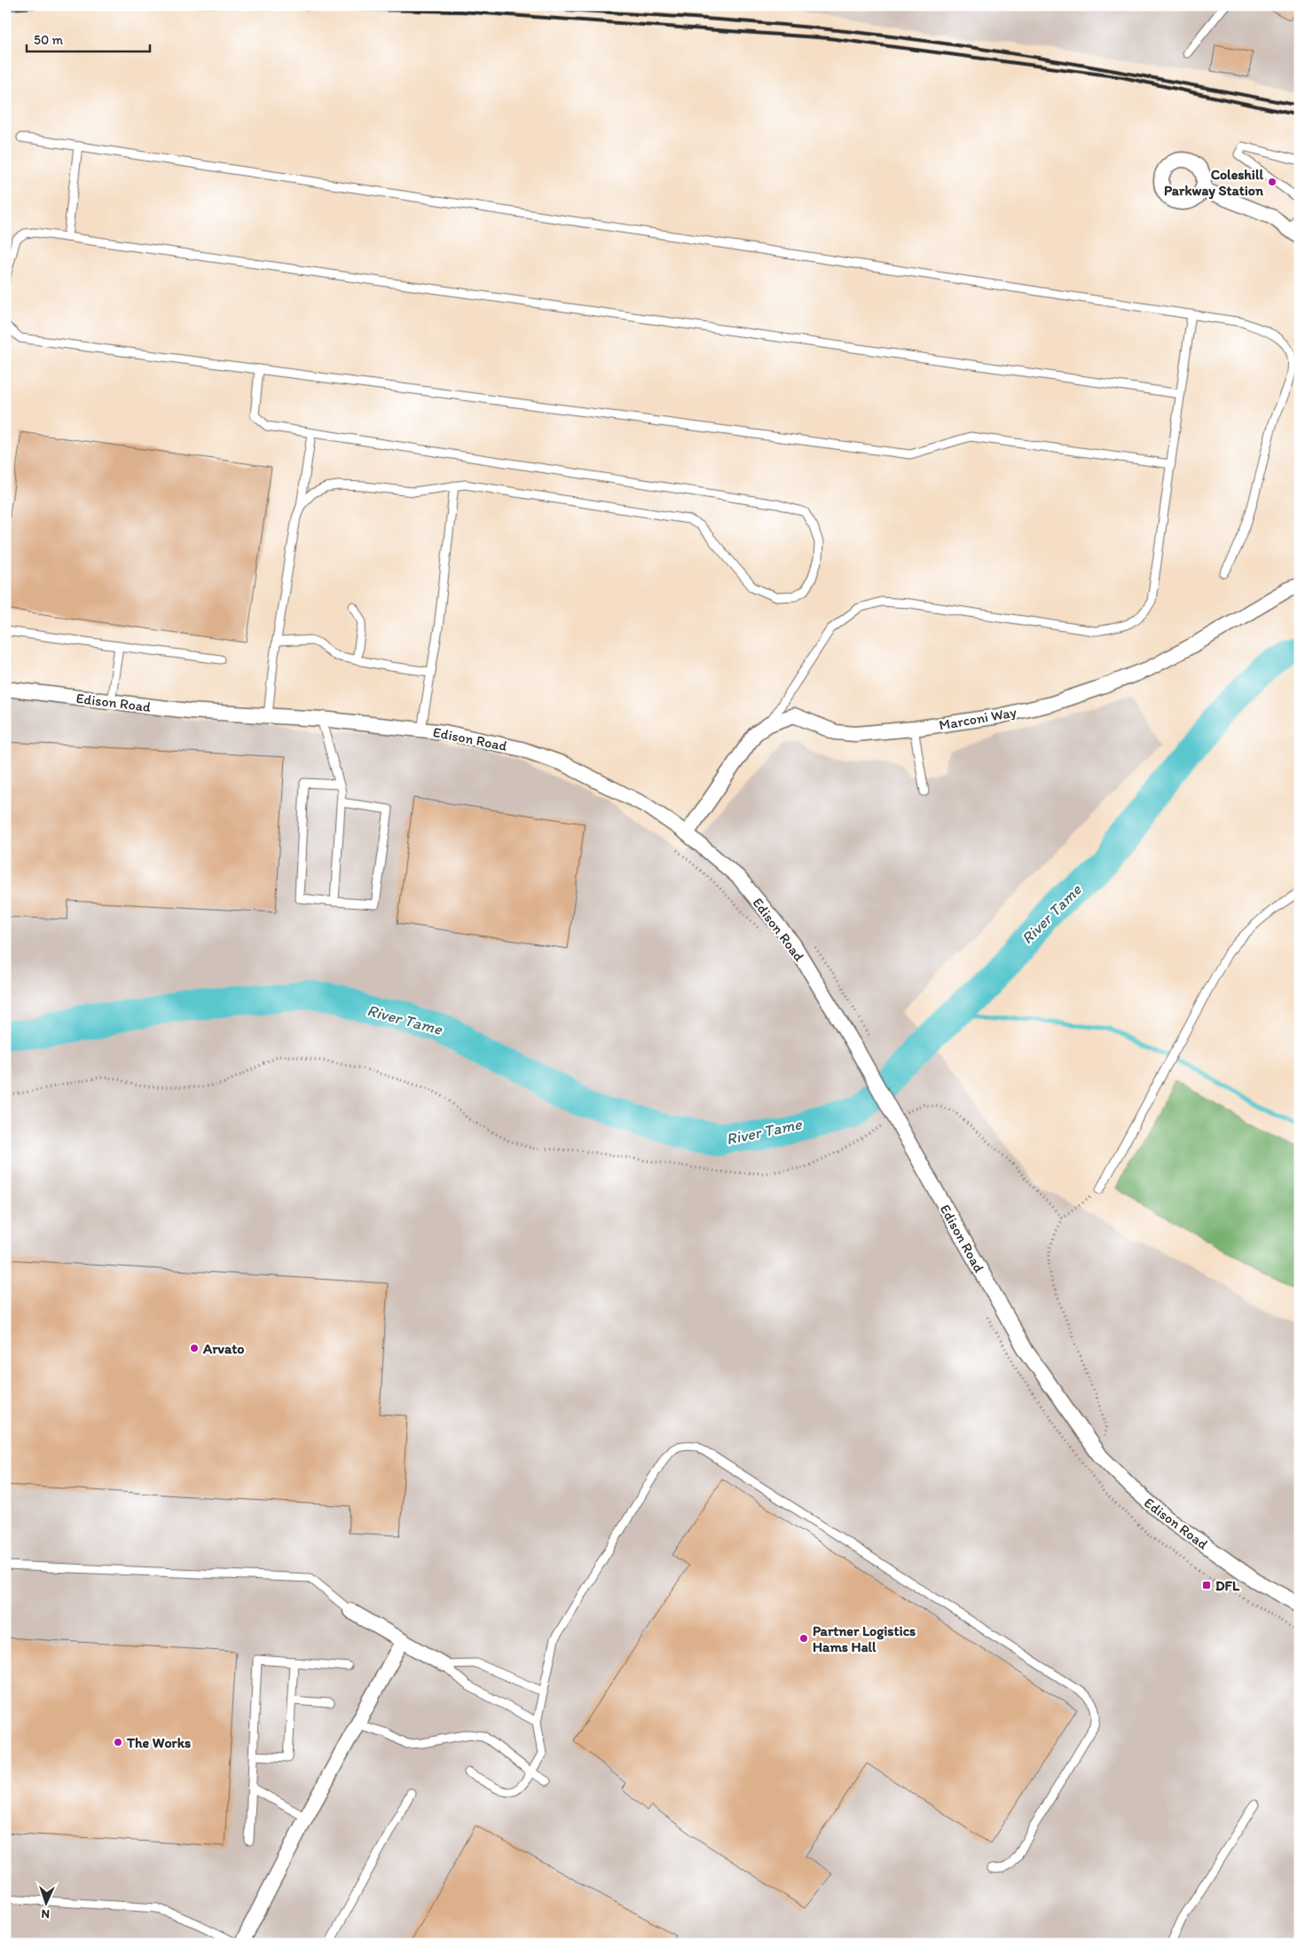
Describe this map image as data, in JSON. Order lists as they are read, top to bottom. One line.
{"streets":{"street":["Edison Road","Marconi Way"]},"crossings":[["Edison Road","Marconi Way"]],"water":["River Tame"],"places":{"other":["Coleshill Parkway Station","Arvato","Partner Logistics Hams Hall","The Works"],"transit":["DFL"]},"scale_bar":"50 m","north":"bottom"}
